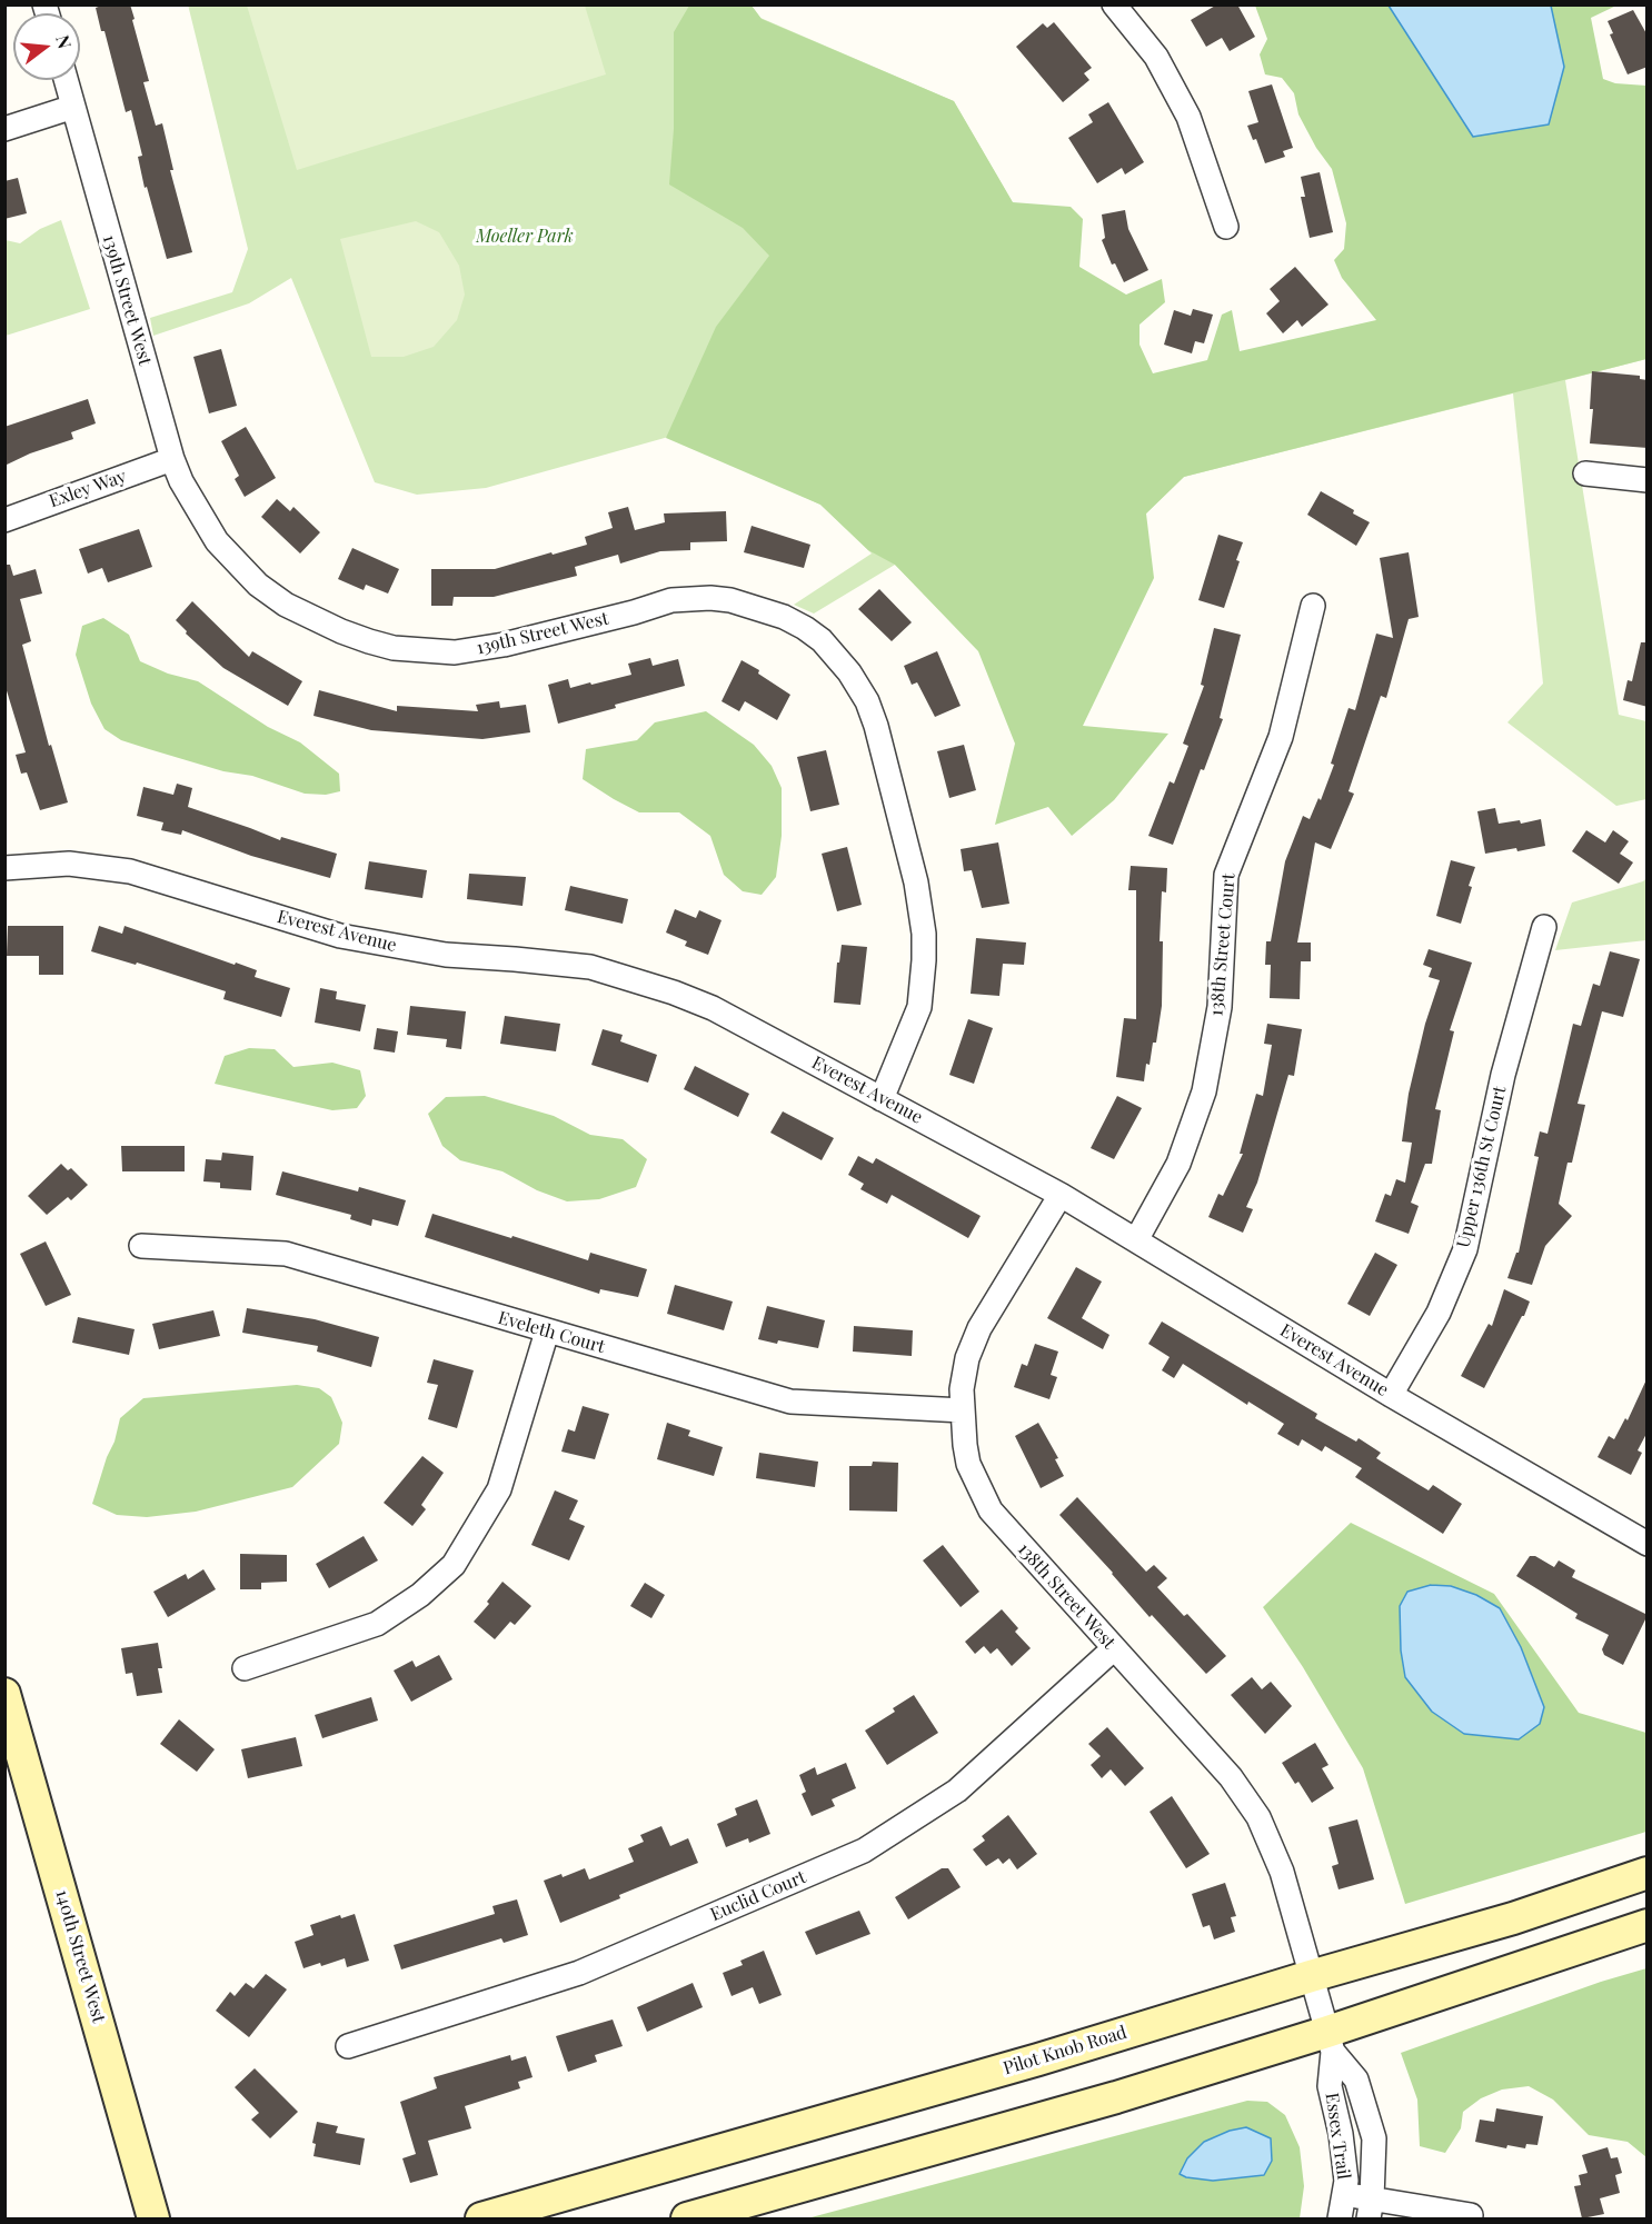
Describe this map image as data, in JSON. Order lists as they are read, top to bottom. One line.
{"streets":{"main road":["140th Street West","Pilot Knob Road"],"street":["139th Street West","Exley Way","Everest Avenue","138th Street Court","Upper 136th St Court","Eveleth Court","138th Street West","Euclid Court","Essex Trail"]},"crossings":[["139th Street West","Exley Way"],["139th Street West","Everest Avenue"],["Everest Avenue","138th Street Court"],["Everest Avenue","Upper 136th St Court"],["Everest Avenue","138th Street West"],["Eveleth Court","138th Street West"],["138th Street West","Euclid Court"],["138th Street West","Pilot Knob Road"],["138th Street West","Essex Trail"],["Pilot Knob Road","Essex Trail"]],"parks":["Moeller Park"],"north":"right"}
